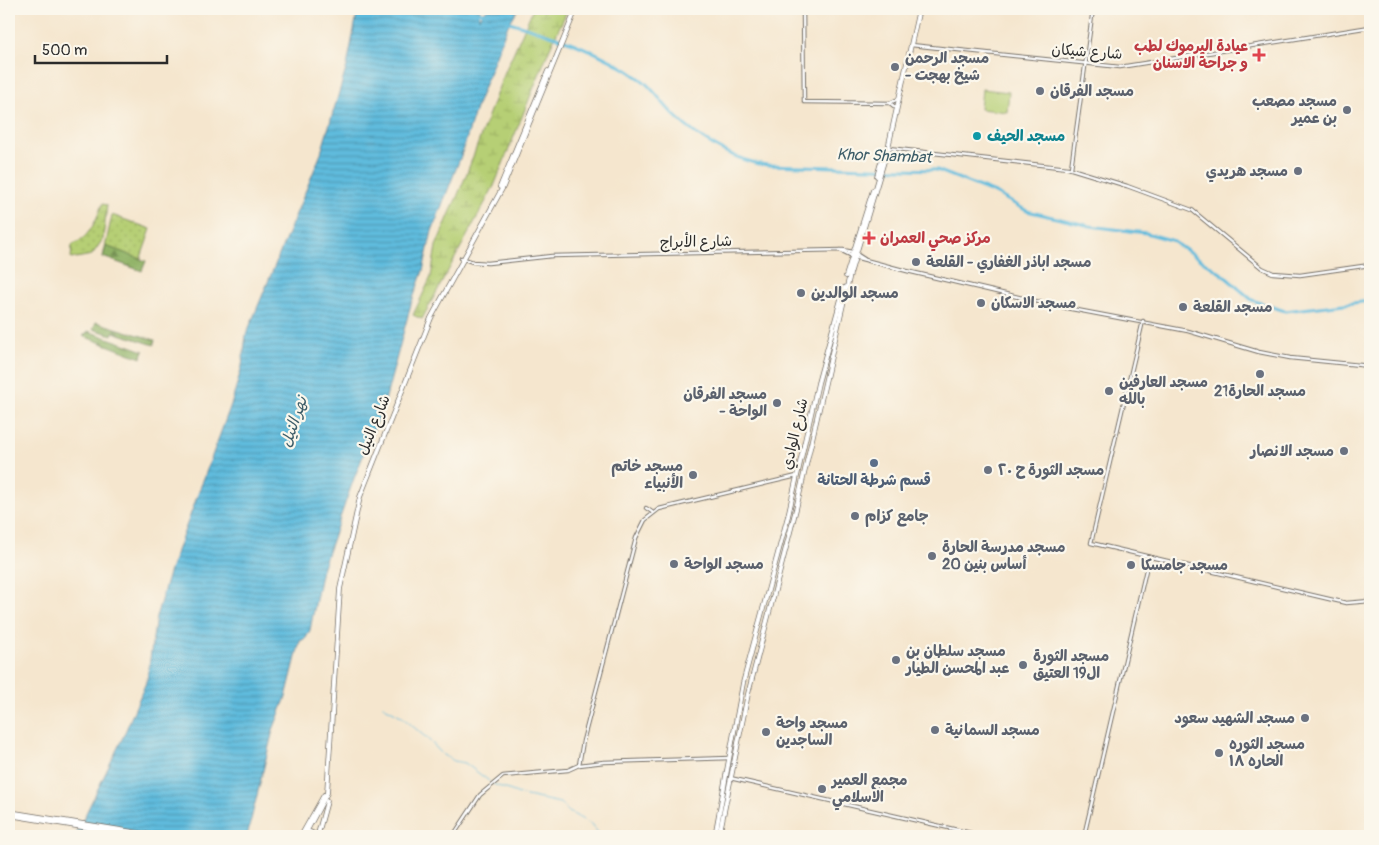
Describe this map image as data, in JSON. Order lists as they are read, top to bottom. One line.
{"streets":{"main road":["شارع النيل","شارع الوادي"],"street":["شارع شيكان","شارع الأبراج"]},"crossings":[["شارع شيكان","شارع الوادي"],["شارع الأبراج","شارع النيل"],["شارع الأبراج","شارع الوادي"]],"water":["Khor Shambat","نهر النيل"],"places":{"health":["عيادة اليرموك لطب و جراحة الاسنان","مركز صحي العمران"],"other":["مسجد الرحمن - شيخ بهجت","مسجد الفرقان","مسجد مصعب بن عمير","مسجد الحيف","مسجد هريدي","مسجد اباذر الغفاري - القلعة","مسجد الوالدين","مسجد الاسكان","مسجد القلعة","مسجد الحارة21","مسجد العارفين بالله","مسجد الفرقان - الواحة","مسجد الانصار","قسم شرطة الحتانة","مسجد الثورة ح ٢٠","مسجد خاتم الأنبياء","جامع كزام","مسجد مدرسة الحارة 20 أساس بنين","مسجد الواحة","مسجد جامسكا","مسجد سلطان بن عبد المحسن الطيار","مسجد الثورة ال19 العتيق","مسجد الشهيد سعود","مسجد السمانية","مسجد واحة الساجدين","مسجد الثوره الحاره ١٨","مجمع العمير الاسلامي"]},"scale_bar":"500 m"}
